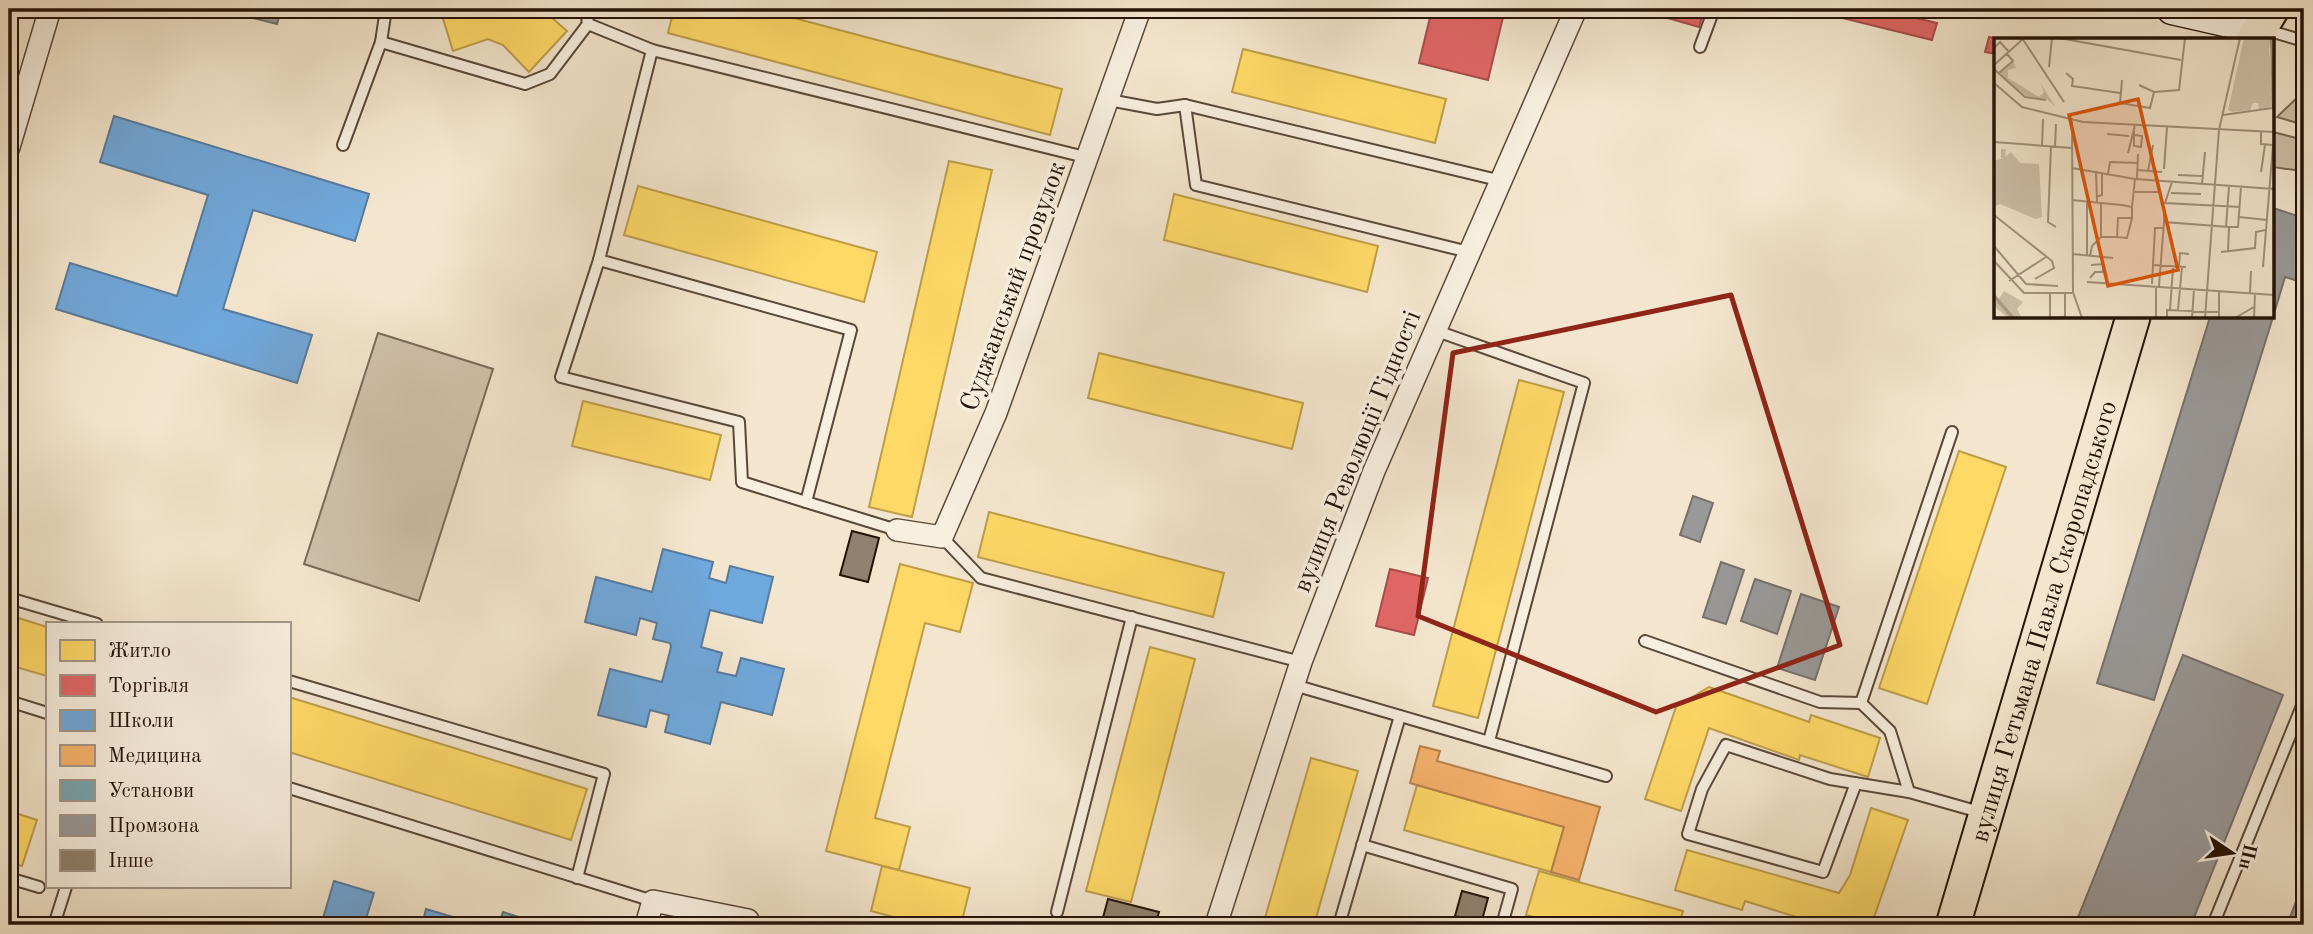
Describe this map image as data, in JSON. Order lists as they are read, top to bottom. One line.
{"streets":{"main road":["вулиця Гетьмана Павла Скоропадського"],"street":["Суджанський провулок","вулиця Революції Гідності"]},"legend":["Житло","Торгівля","Школи","Медицина","Установи","Промзона","Інше"],"north":"right"}
